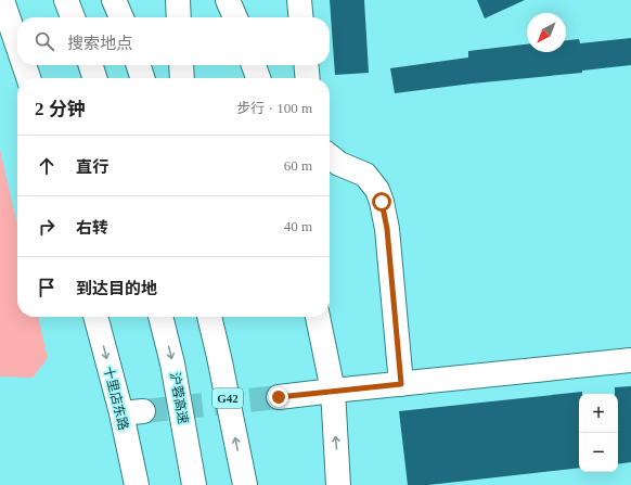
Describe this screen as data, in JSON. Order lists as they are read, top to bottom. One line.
{"streets":{"main road":["十里店东路","沪蓉高速","G42"]},"north":"bottom left","page":{"search":"搜索地点","heading":["2 分钟","步行 · 100 m"],"list":[["直行","60 m"],["右转","40 m"],"到达目的地"],"map_buttons":["+","−"]}}
